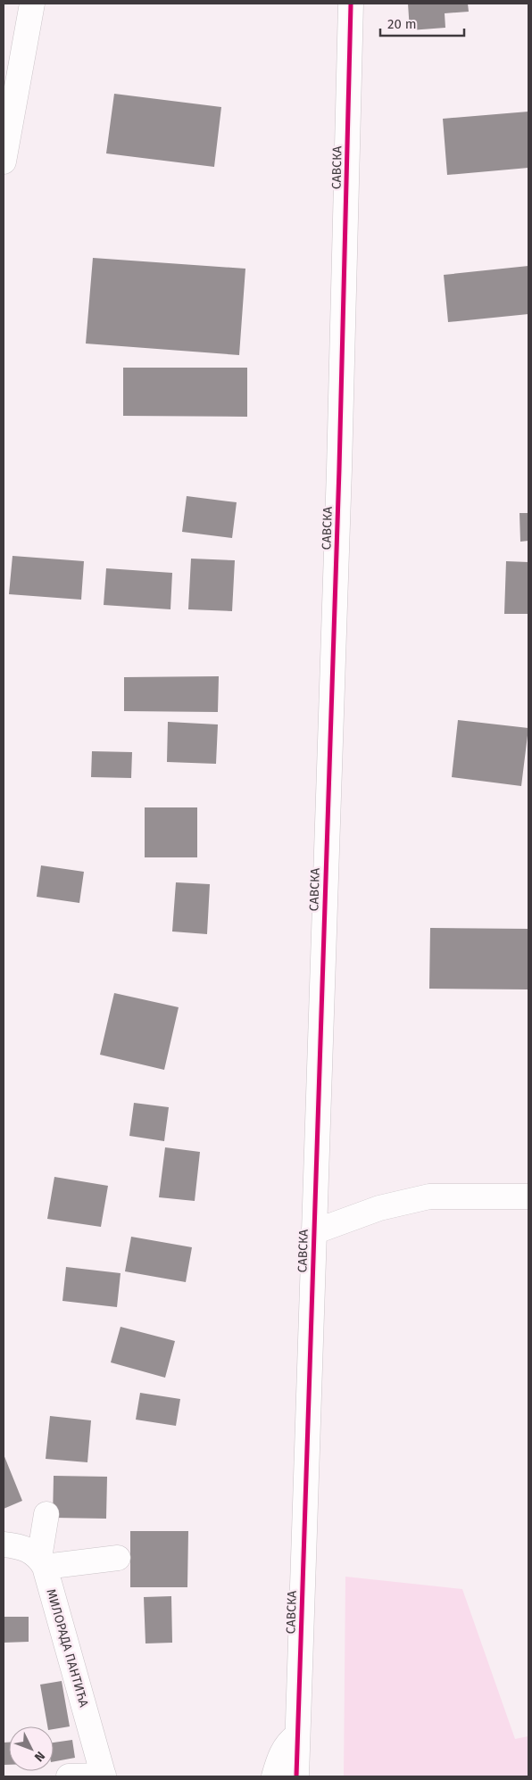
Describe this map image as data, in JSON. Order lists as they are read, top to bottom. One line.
{"streets":{"street":["САВСКА","МИЛОРАДА ПАНТИЋА"]},"scale_bar":"20 m","north":"bottom right"}
